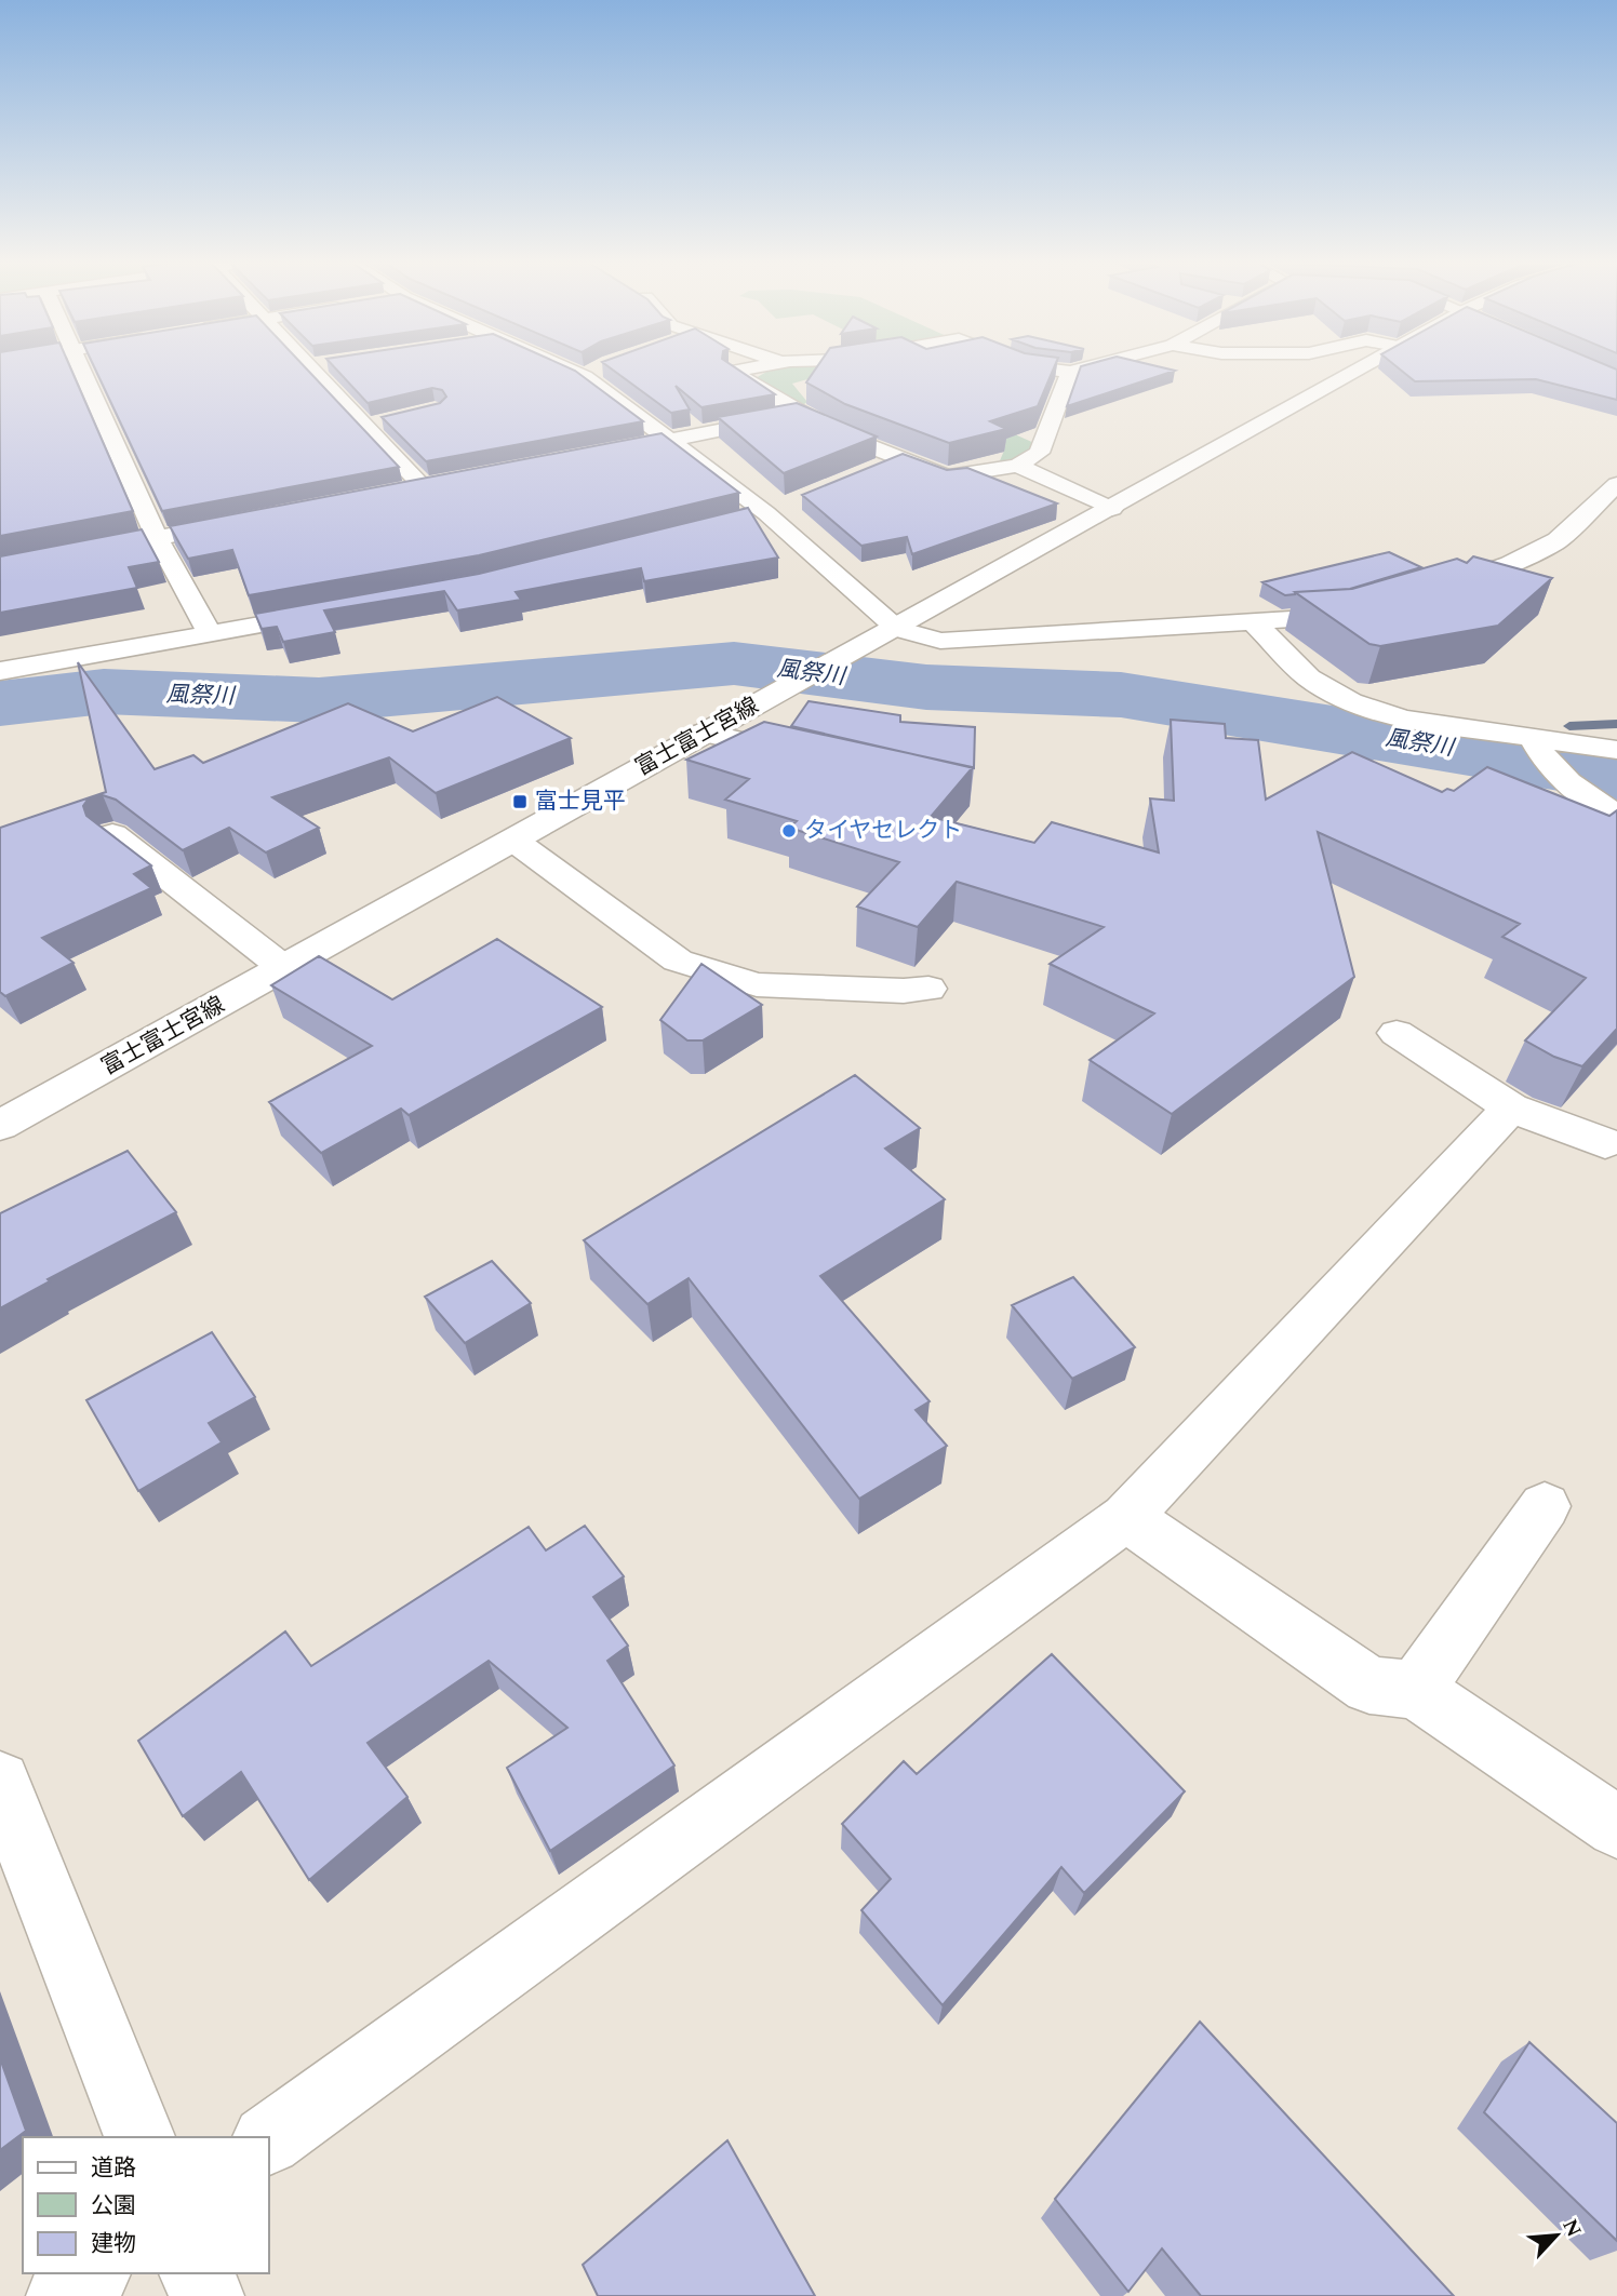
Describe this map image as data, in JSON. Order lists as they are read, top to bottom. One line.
{"streets":{"street":["富士富士宮線"]},"water":["風祭川"],"places":{"transit":["富士見平"],"other":["タイヤセレクト"]},"legend":["道路","公園","建物"],"north":"top right"}
